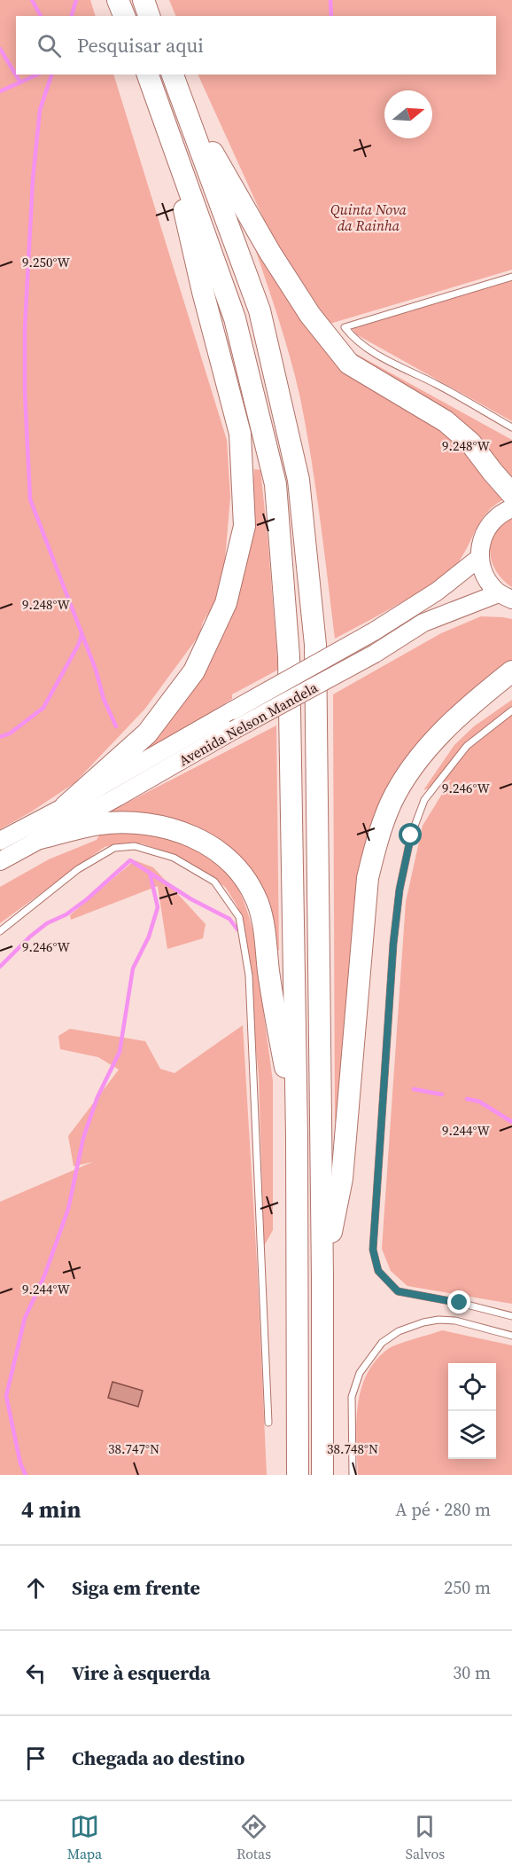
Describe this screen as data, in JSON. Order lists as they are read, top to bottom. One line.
{"streets":{"main road":["Avenida Nelson Mandela"]},"parks":["Quinta Nova da Rainha"],"north":"right","page":{"search":"Pesquisar aqui","heading":["4 min","A pé · 280 m"],"list":[["Siga em frente","250 m"],["Vire à esquerda","30 m"],"Chegada ao destino"],"nav":["Mapa","Rotas","Salvos"]},"coordinates":["9.250°W","9.248°W","9.246°W","9.244°W","38.747°N","38.748°N"]}
